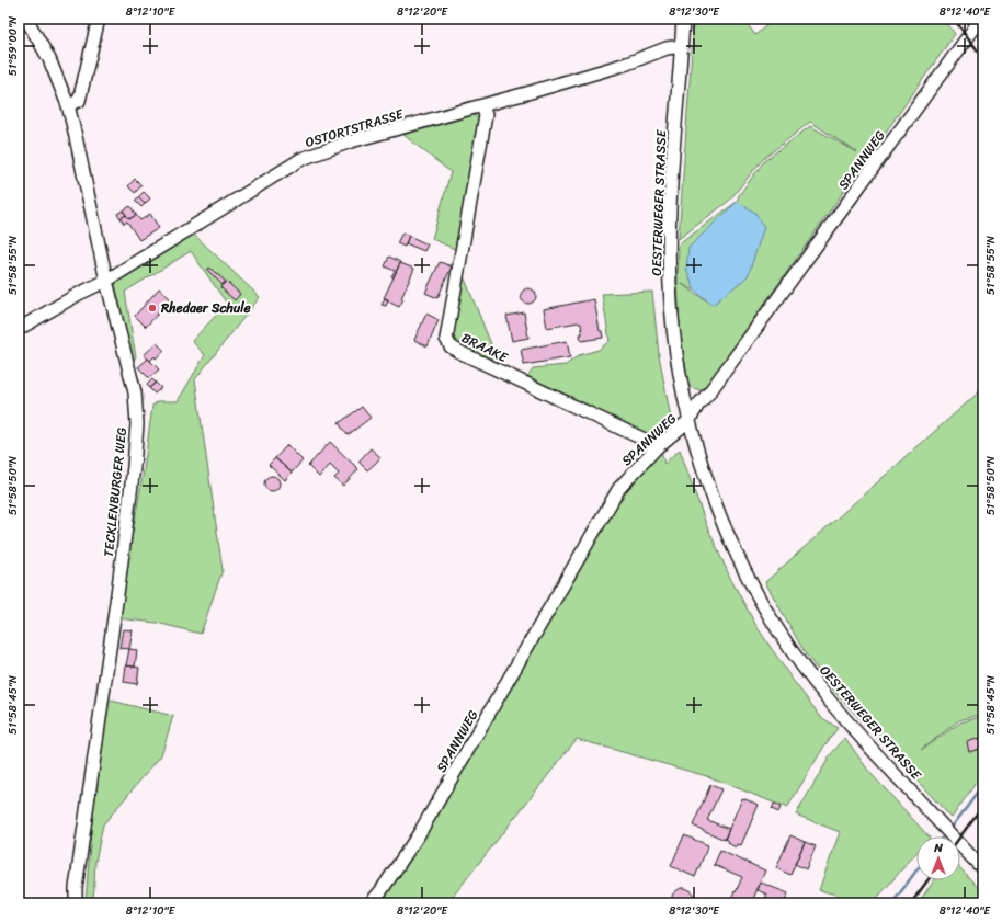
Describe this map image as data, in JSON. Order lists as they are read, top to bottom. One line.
{"streets":{"street":["OSTORTSTRASSE","SPANNWEG","OESTERWEGER STRASSE","BRAAKE","TECKLENBURGER WEG"]},"crossings":[["OSTORTSTRASSE","OESTERWEGER STRASSE"],["OSTORTSTRASSE","BRAAKE"],["OSTORTSTRASSE","TECKLENBURGER WEG"],["SPANNWEG","OESTERWEGER STRASSE"],["SPANNWEG","BRAAKE"]],"places":["Rhedaer Schule"],"north":"top","coordinates":["8°12'10\"E","8°12'20\"E","8°12'30\"E","8°12'40\"E","51°59'00\"N","51°58'55\"N","51°58'50\"N","51°58'45\"N"]}
